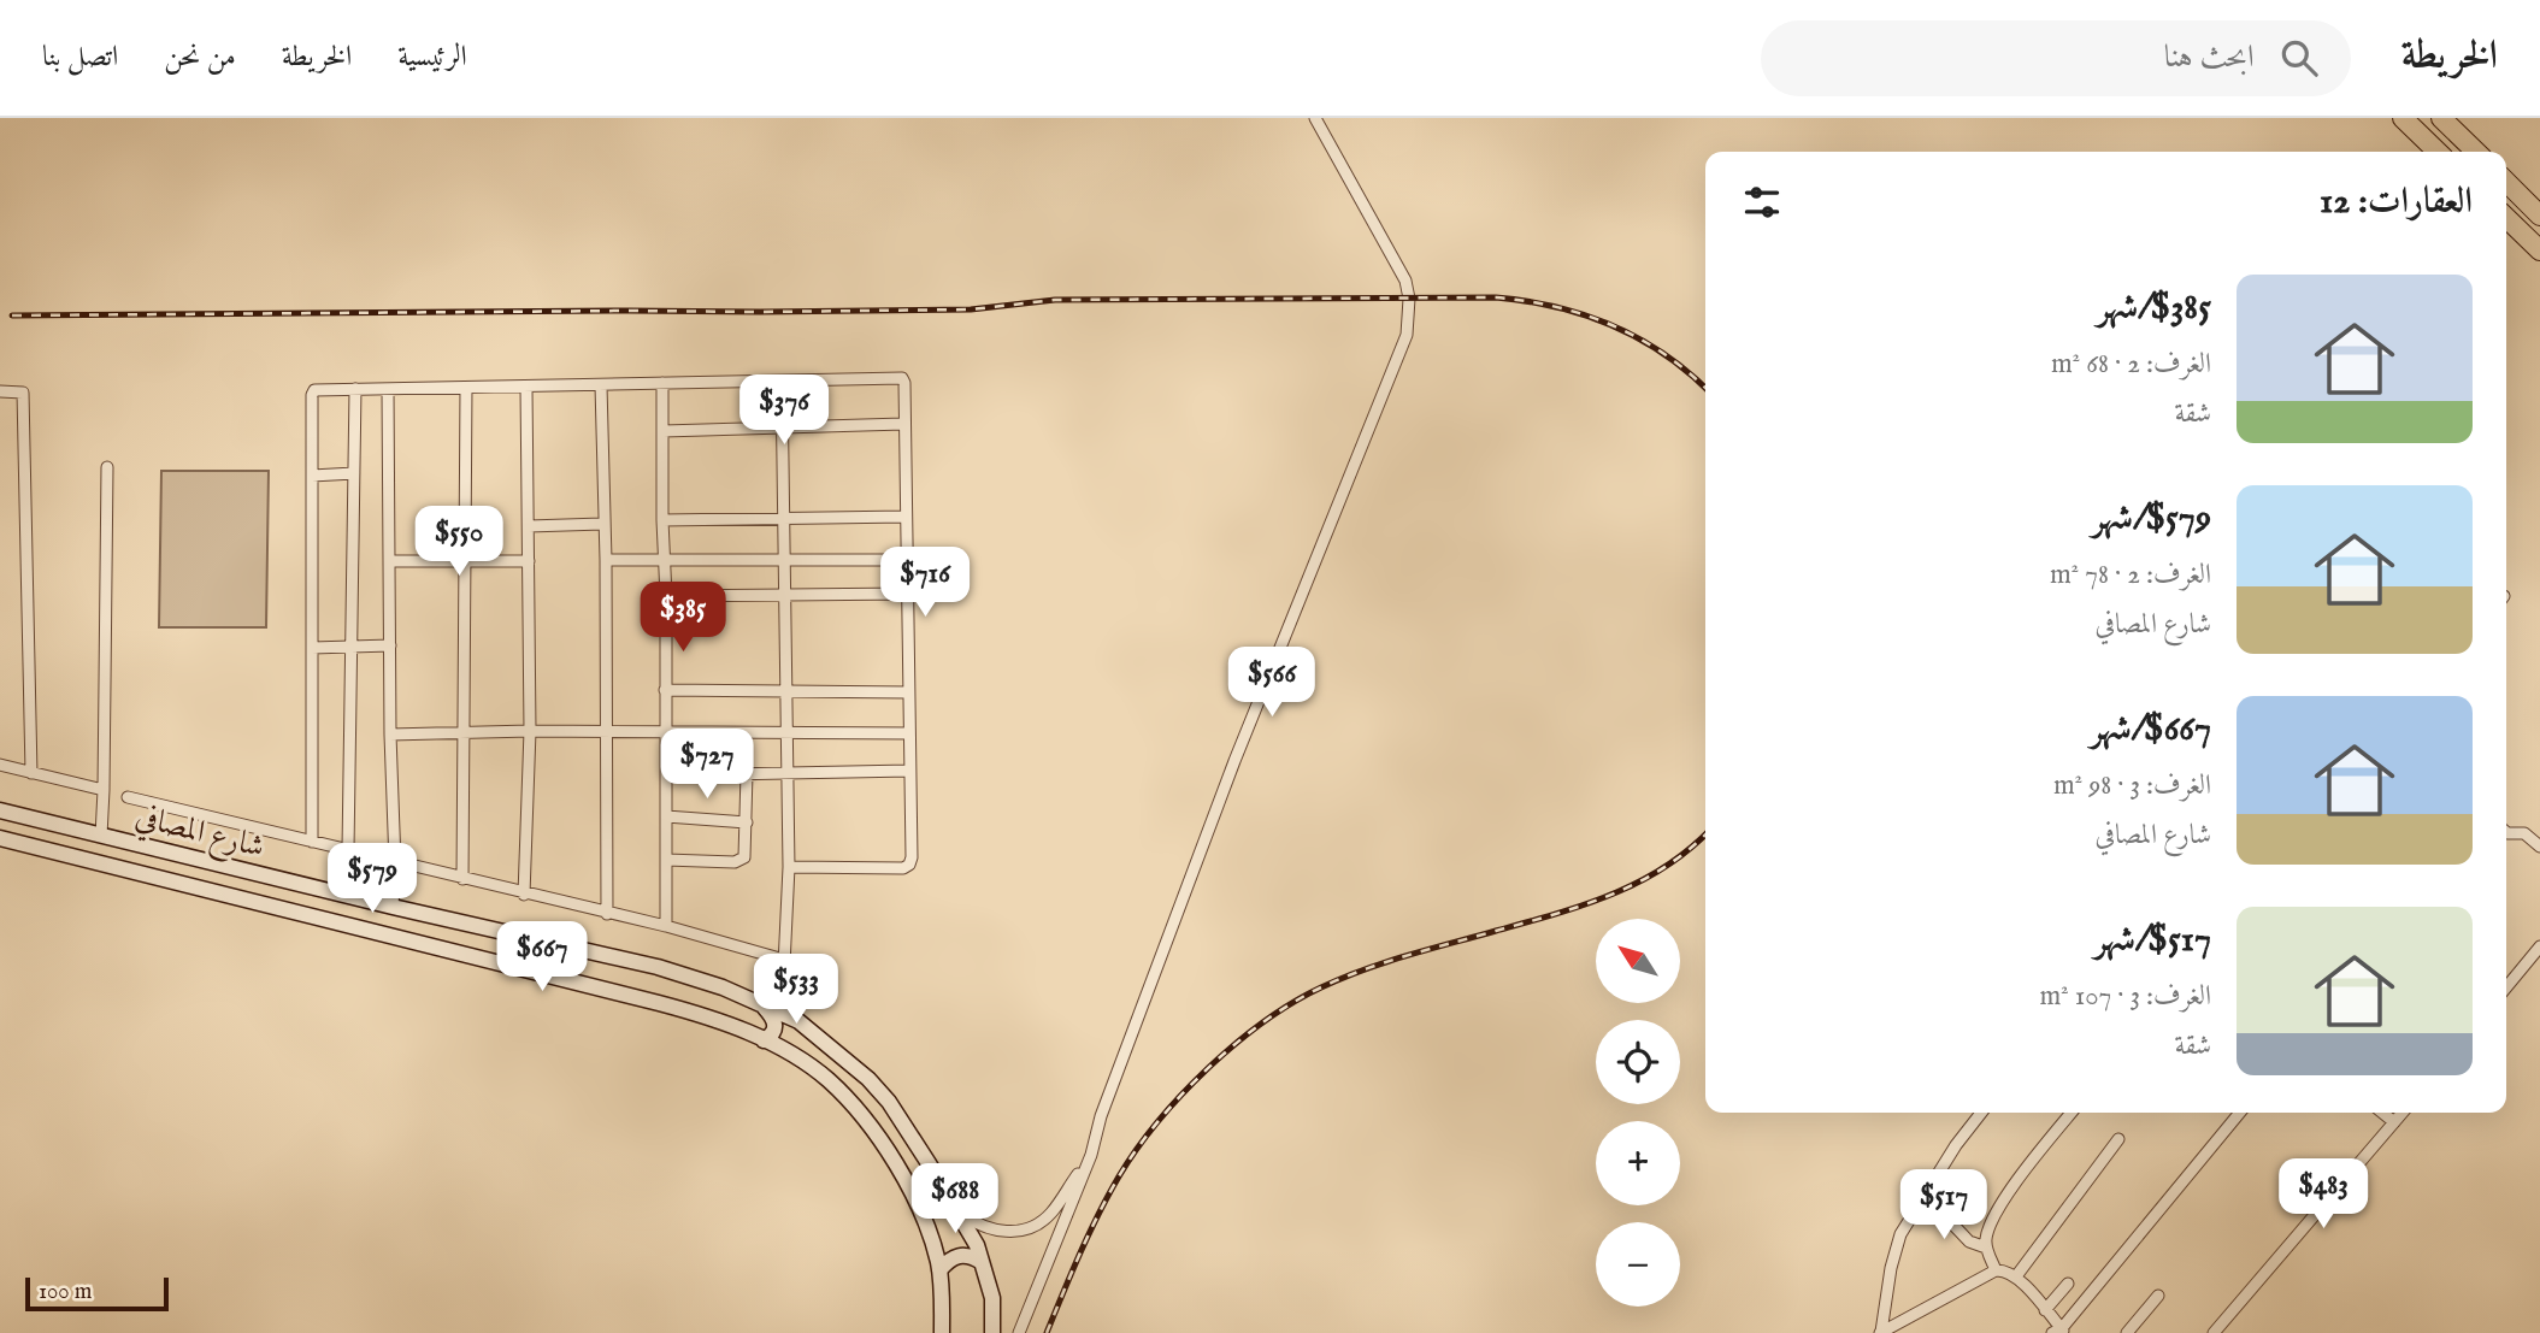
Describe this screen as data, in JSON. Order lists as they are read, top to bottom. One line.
{"streets":{"main road":["شارع المصافي"]},"scale_bar":"100 m","north":"top left","page":{"header":"الخريطة","search":"ابحث هنا","nav":["الرئيسية","الخريطة","من نحن","اتصل بنا"],"heading":"العقارات: 12","list":[{"name":"$385/شهر","note":"الغرف: 2 · 68 m² · شقة"},{"name":"$579/شهر","note":"الغرف: 2 · 78 m² · شارع المصافي"},{"name":"$667/شهر","note":"الغرف: 3 · 98 m² · شارع المصافي"},{"name":"$517/شهر","note":"الغرف: 3 · 107 m² · شقة"}],"price":["$376","$550","$716","$385","$566","$727","$579","$667","$533","$483","$688","$517"],"map_buttons":["+","−"],"scale":"100 m"}}
